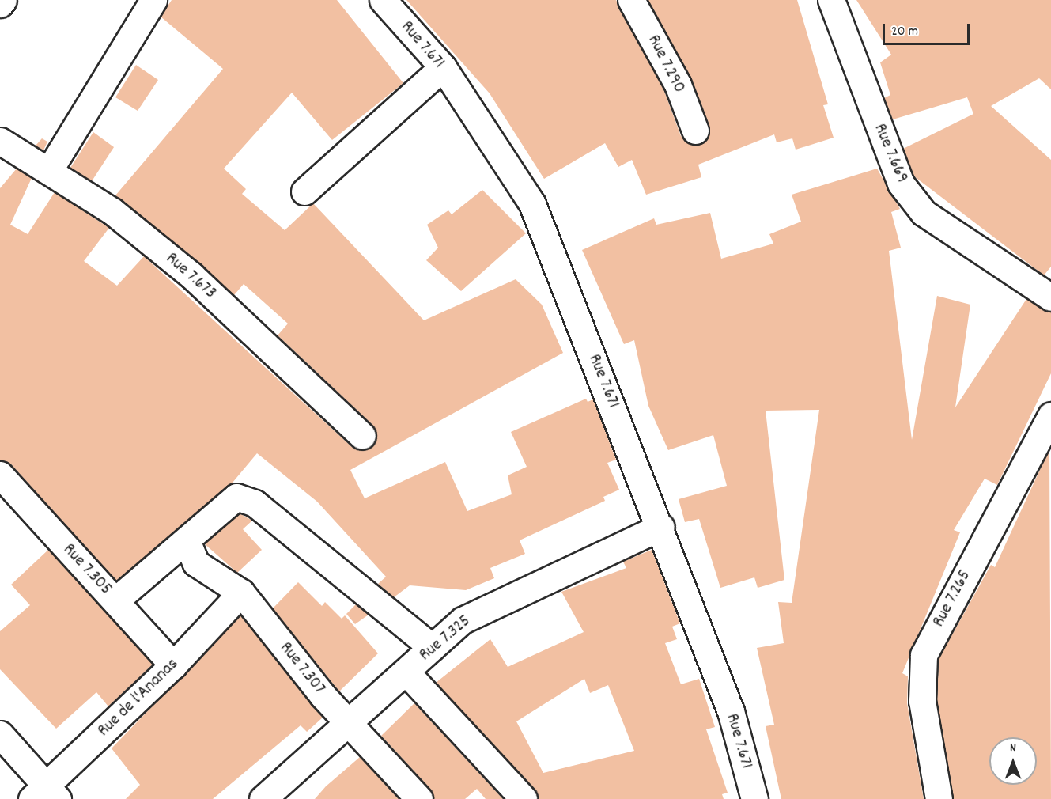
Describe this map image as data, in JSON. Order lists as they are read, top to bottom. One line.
{"streets":{"street":["Rue 7.671","Rue 7.290","Rue 7.669","Rue 7.673","Rue 7.305","Rue 7.265","Rue 7.325","Rue 7.307","Rue de l'Ananas"]},"crossings":[["Rue 7.671","Rue 7.325"],["Rue 7.305","Rue de l'Ananas"],["Rue 7.325","Rue 7.307"],["Rue 7.307","Rue de l'Ananas"]],"scale_bar":"20 m","north":"top"}
